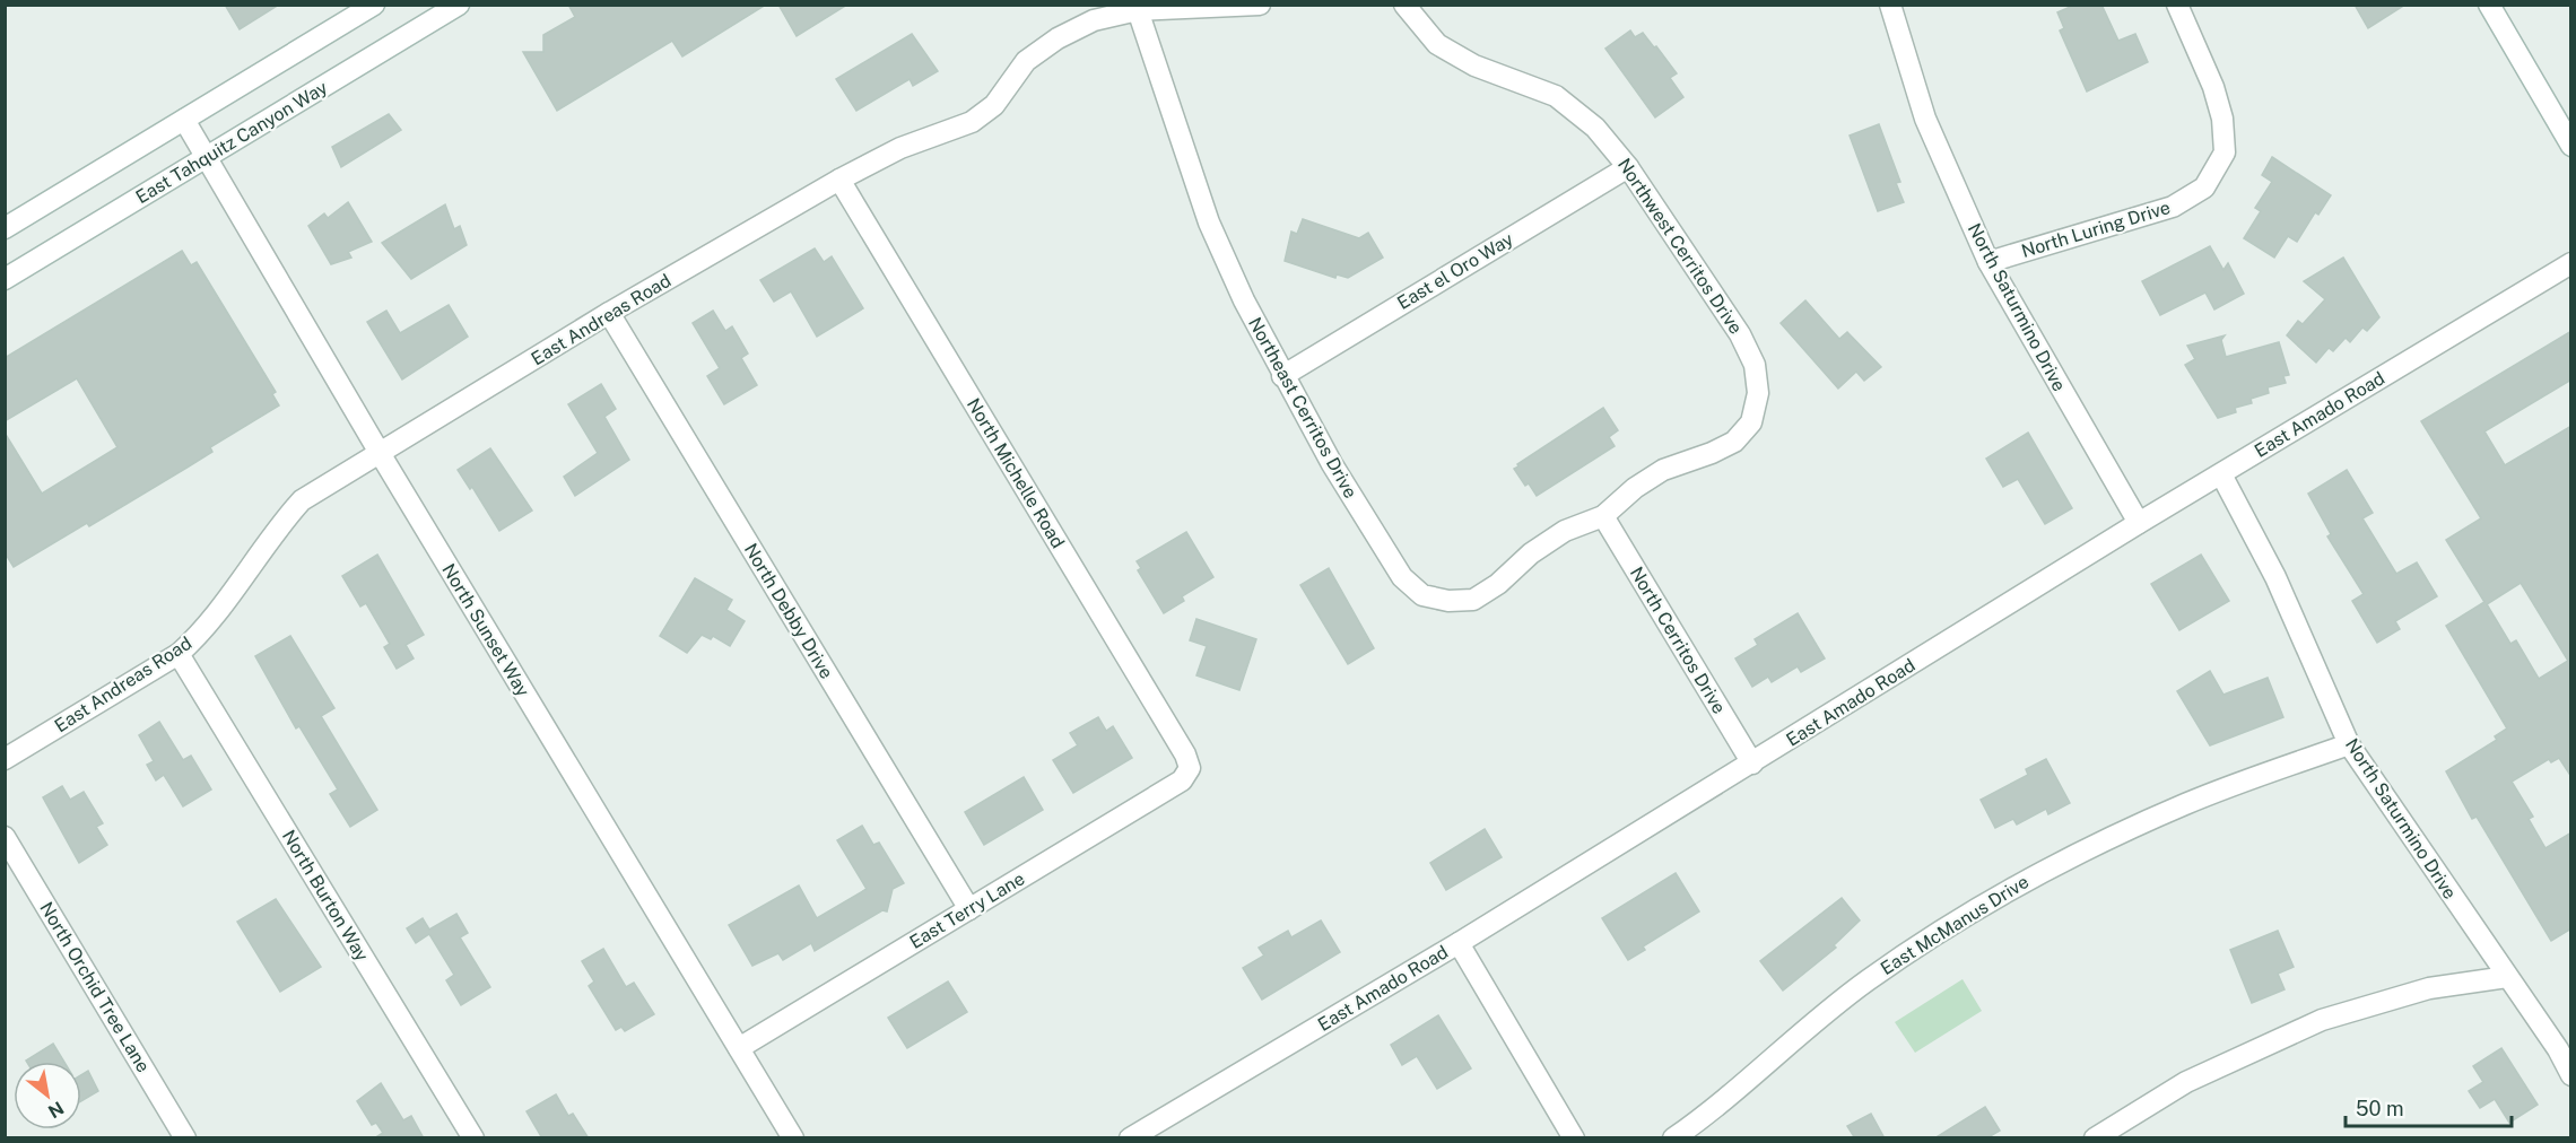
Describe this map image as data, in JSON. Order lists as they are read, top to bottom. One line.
{"streets":{"street":["East Tahquitz Canyon Way","North Luring Drive","Northwest Cerritos Drive","East el Oro Way","North Saturmino Drive","East Andreas Road","Northeast Cerritos Drive","East Amado Road","North Michelle Road","North Debby Drive","North Sunset Way","North Cerritos Drive","North Burton Way","East Terry Lane","East McManus Drive","North Orchid Tree Lane"]},"crossings":[["East Tahquitz Canyon Way","North Sunset Way"],["North Luring Drive","North Saturmino Drive"],["Northwest Cerritos Drive","East el Oro Way"],["Northwest Cerritos Drive","Northeast Cerritos Drive"],["Northwest Cerritos Drive","North Cerritos Drive"],["East el Oro Way","Northeast Cerritos Drive"],["North Saturmino Drive","East Amado Road"],["North Saturmino Drive","East McManus Drive"],["East Andreas Road","Northeast Cerritos Drive"],["East Andreas Road","North Michelle Road"],["East Andreas Road","North Debby Drive"],["East Andreas Road","North Sunset Way"],["East Andreas Road","North Burton Way"],["Northeast Cerritos Drive","North Cerritos Drive"],["East Amado Road","North Cerritos Drive"],["North Michelle Road","East Terry Lane"],["North Debby Drive","East Terry Lane"],["North Sunset Way","East Terry Lane"]],"scale_bar":"50 m","north":"bottom right"}
